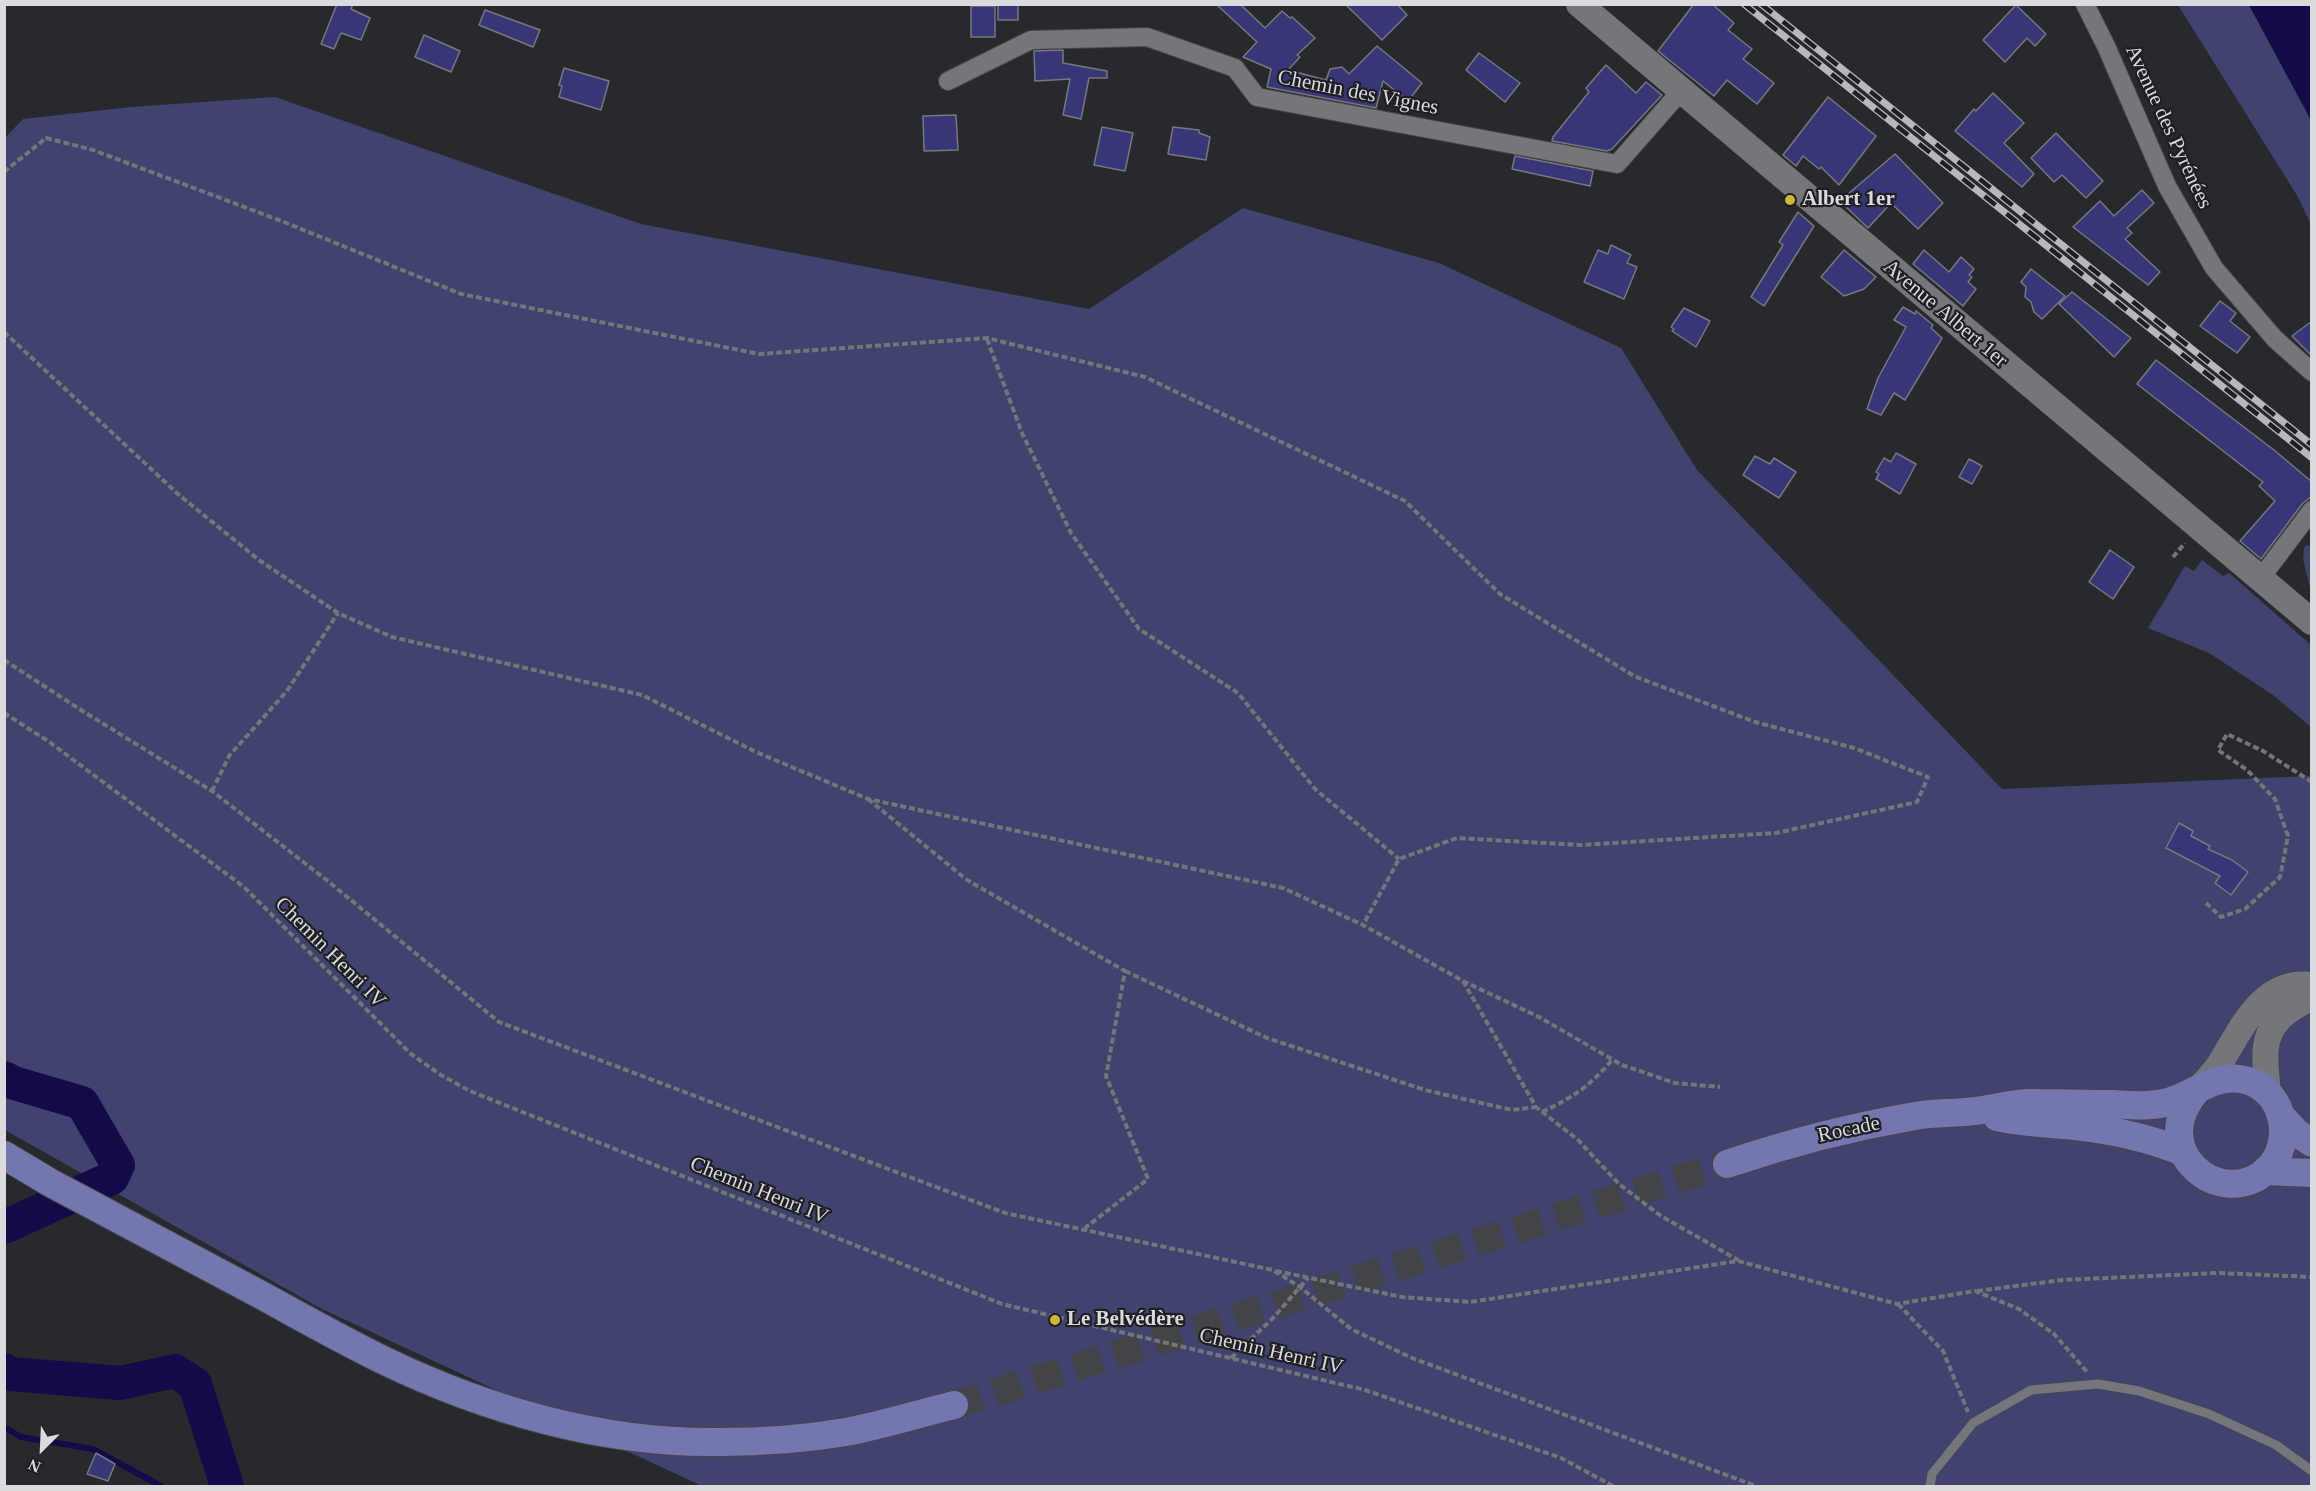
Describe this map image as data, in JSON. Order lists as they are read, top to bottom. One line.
{"streets":{"main road":["Avenue Albert 1er","Rocade"],"street":["Chemin des Vignes","Avenue des Pyrénées"],"path":["Chemin Henri IV"]},"crossings":[["Chemin des Vignes","Avenue Albert 1er"]],"places":["Albert 1er","Le Belvédère"],"north":"bottom left"}
